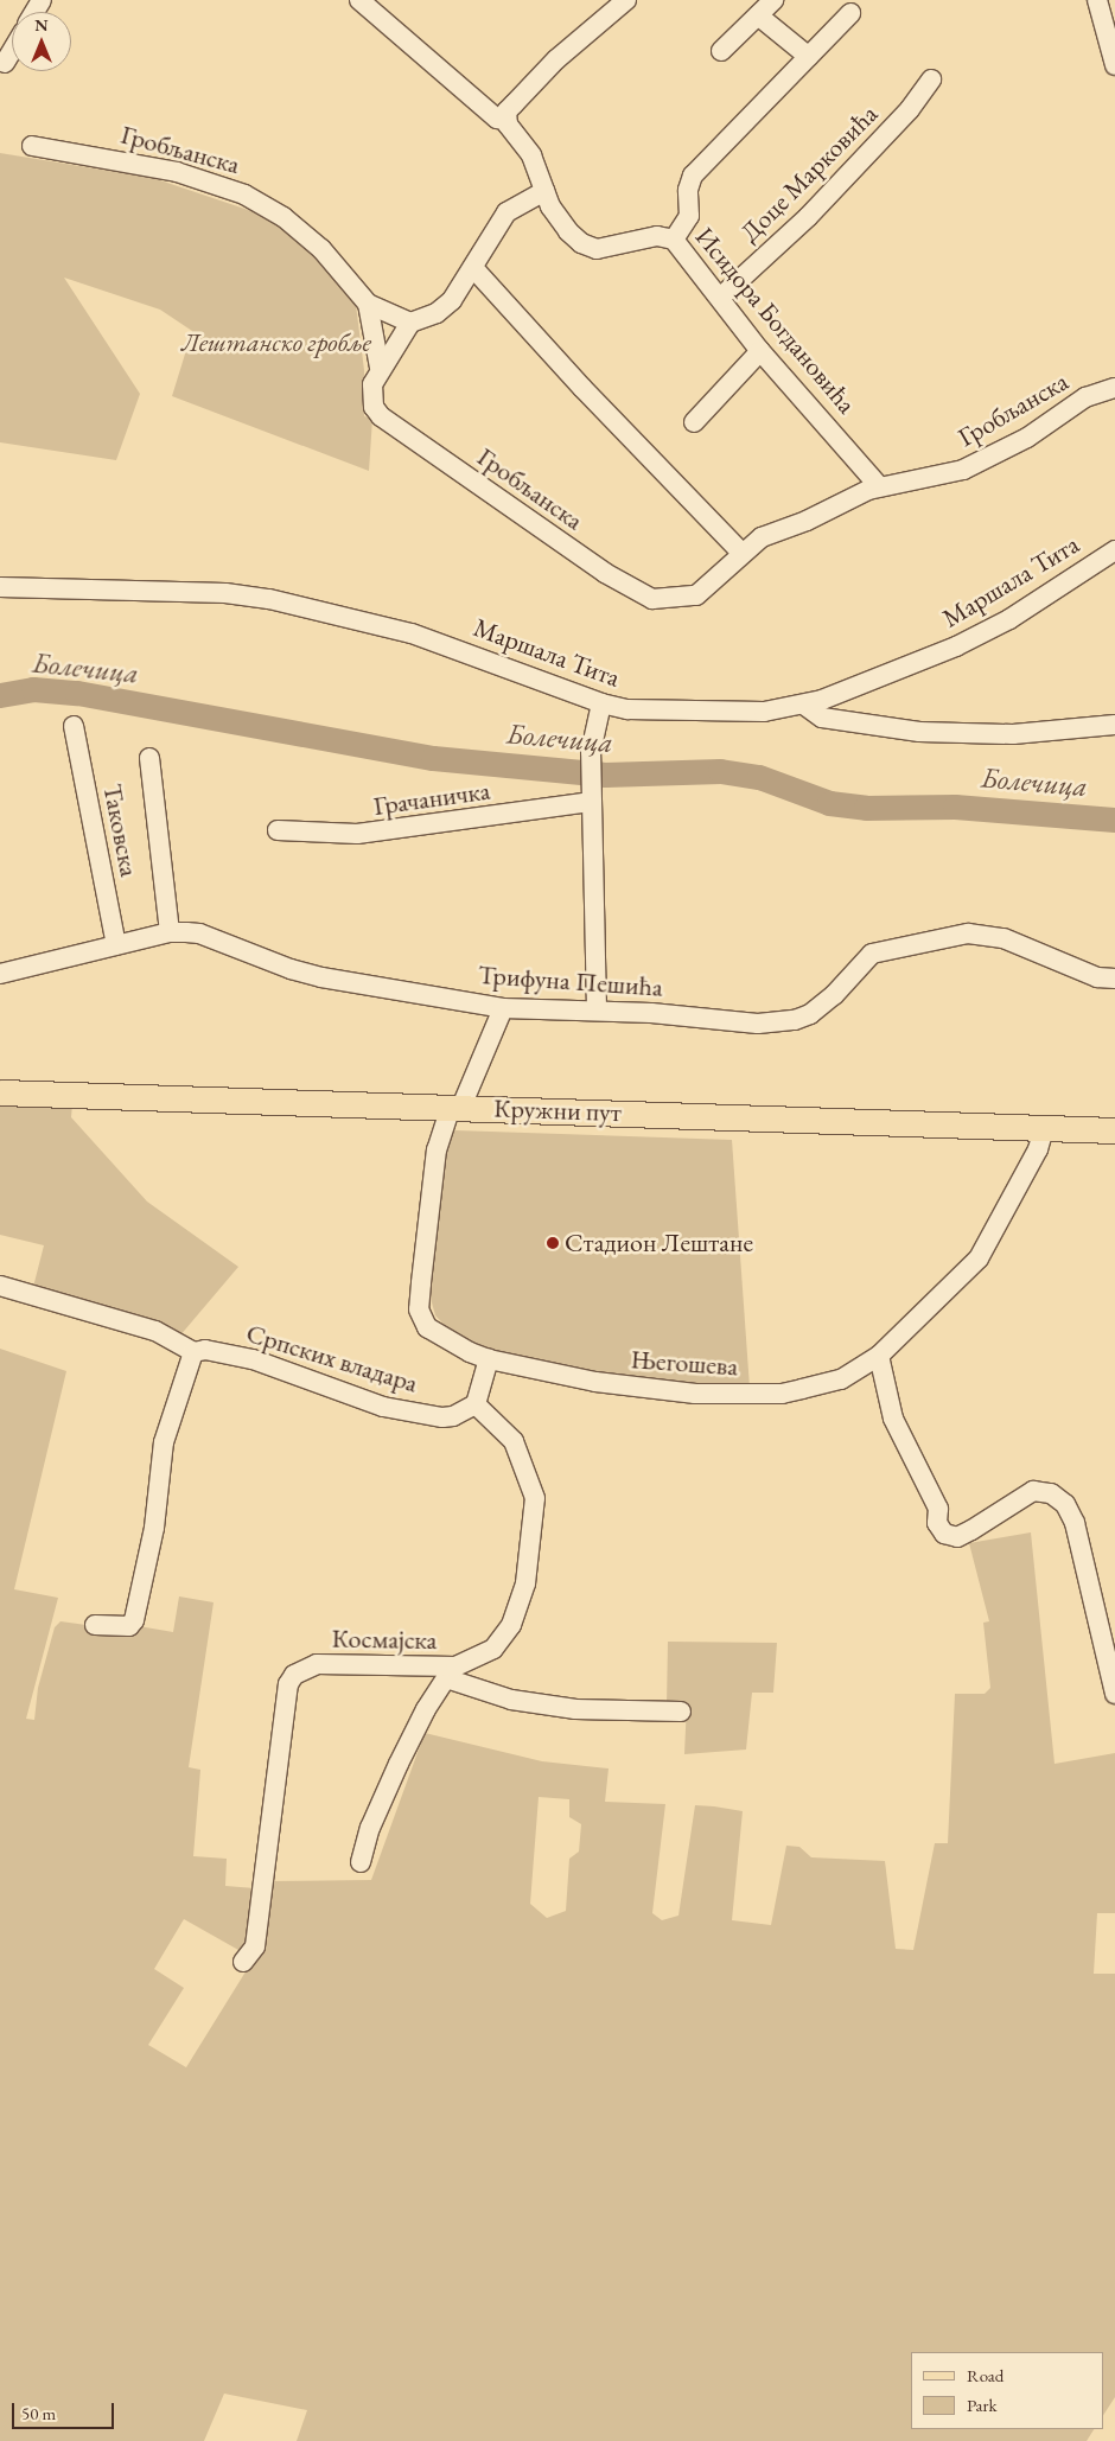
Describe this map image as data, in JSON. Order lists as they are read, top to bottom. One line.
{"streets":{"main road":["Кружни пут"],"street":["Гробљанска","Доце Марковића","Исидора Богдановића","Маршала Тита","Грачаничка","Таковска","Трифуна Пешића","Српских владара","Његошева","Космајска"]},"crossings":[["Гробљанска","Исидора Богдановића"],["Доце Марковића","Исидора Богдановића"],["Таковска","Трифуна Пешића"],["Трифуна Пешића","Његошева"],["Кружни пут","Његошева"],["Српских владара","Космајска"]],"water":["Болечица"],"parks":["Лештанско гробље"],"places":["Стадион Лештане"],"legend":["Road","Park"],"scale_bar":"50 m","north":"top"}
